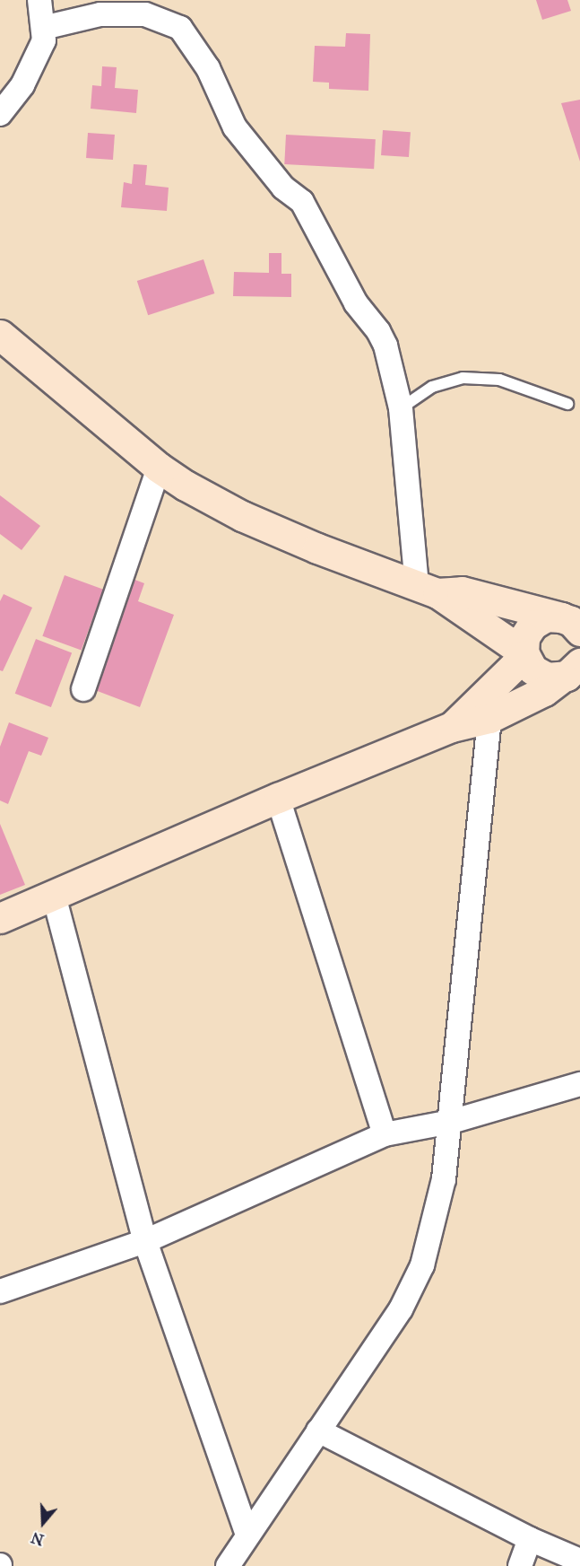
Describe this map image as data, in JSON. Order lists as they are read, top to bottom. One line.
{"north":"bottom"}
